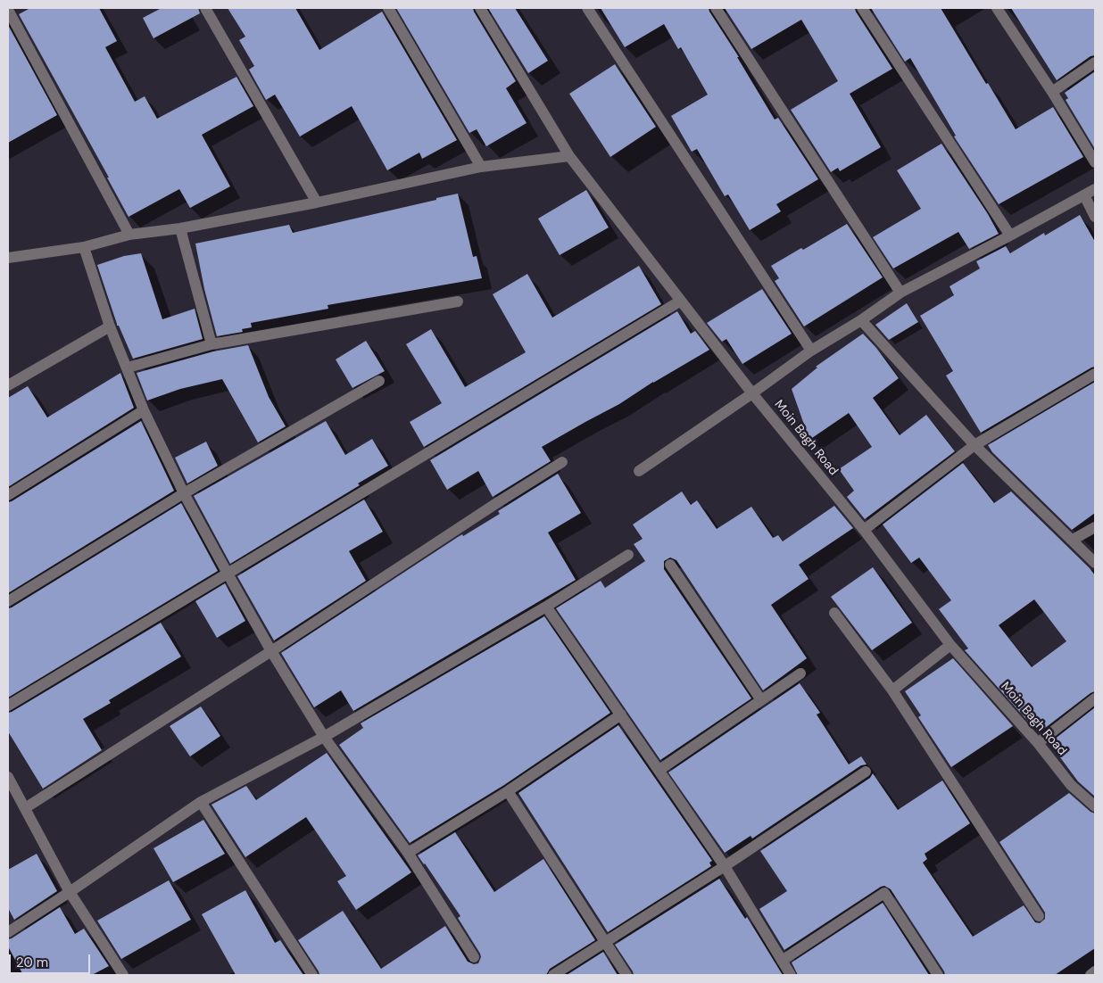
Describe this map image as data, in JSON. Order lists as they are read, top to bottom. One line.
{"streets":{"street":["Moin Bagh Road"]},"scale_bar":"20 m"}
